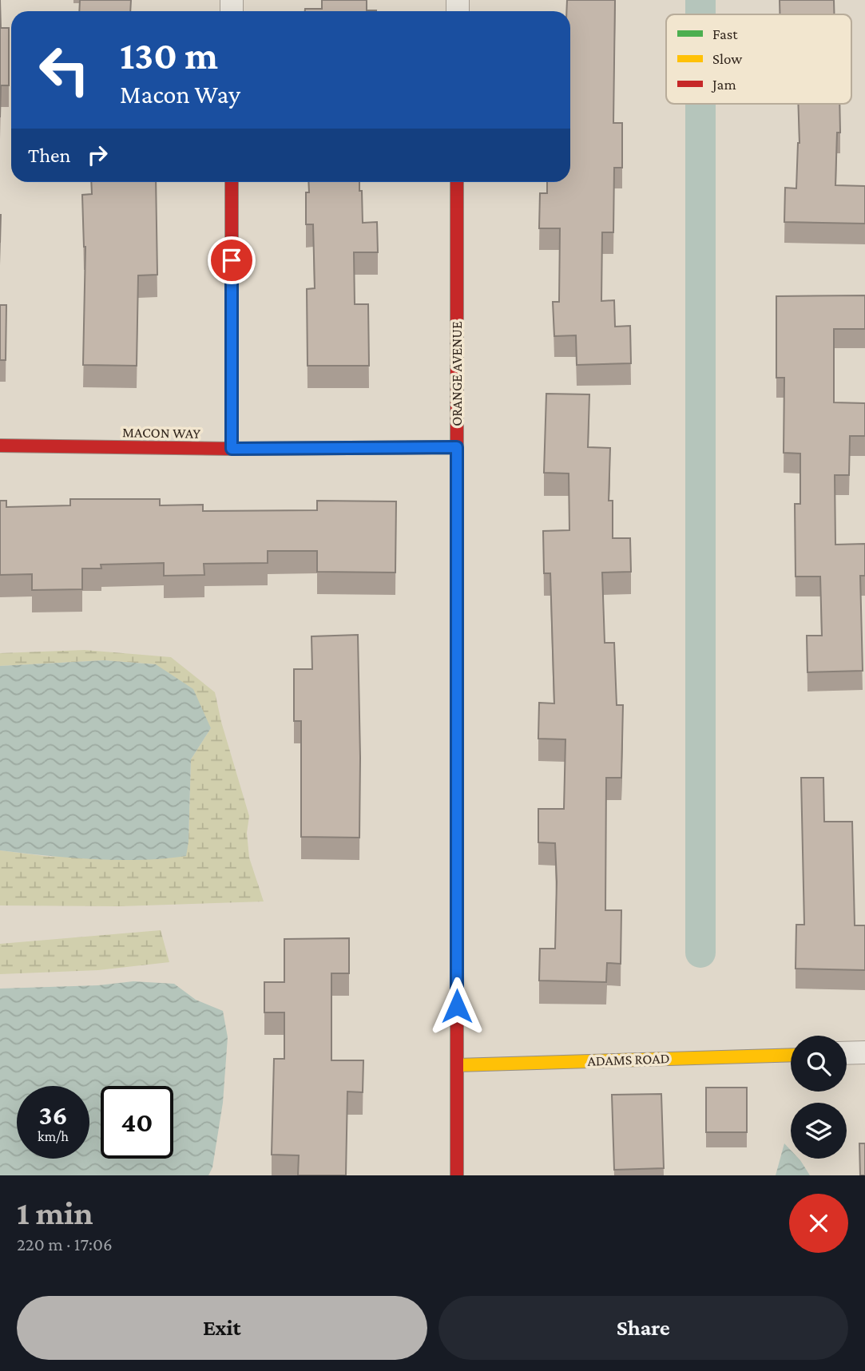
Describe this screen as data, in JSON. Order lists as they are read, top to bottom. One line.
{"streets":{"street":["ORANGE AVENUE","MACON WAY","ADAMS ROAD"]},"crossings":[["ORANGE AVENUE","MACON WAY"],["ORANGE AVENUE","ADAMS ROAD"]],"legend":["Fast","Slow","Jam"],"page":{"turn":["130 m","Macon Way"],"then":"Then","speed":"36 km/h","limit":"40","heading":["1 min","220 m · 17:06"],"buttons":["Exit","Share"]}}
